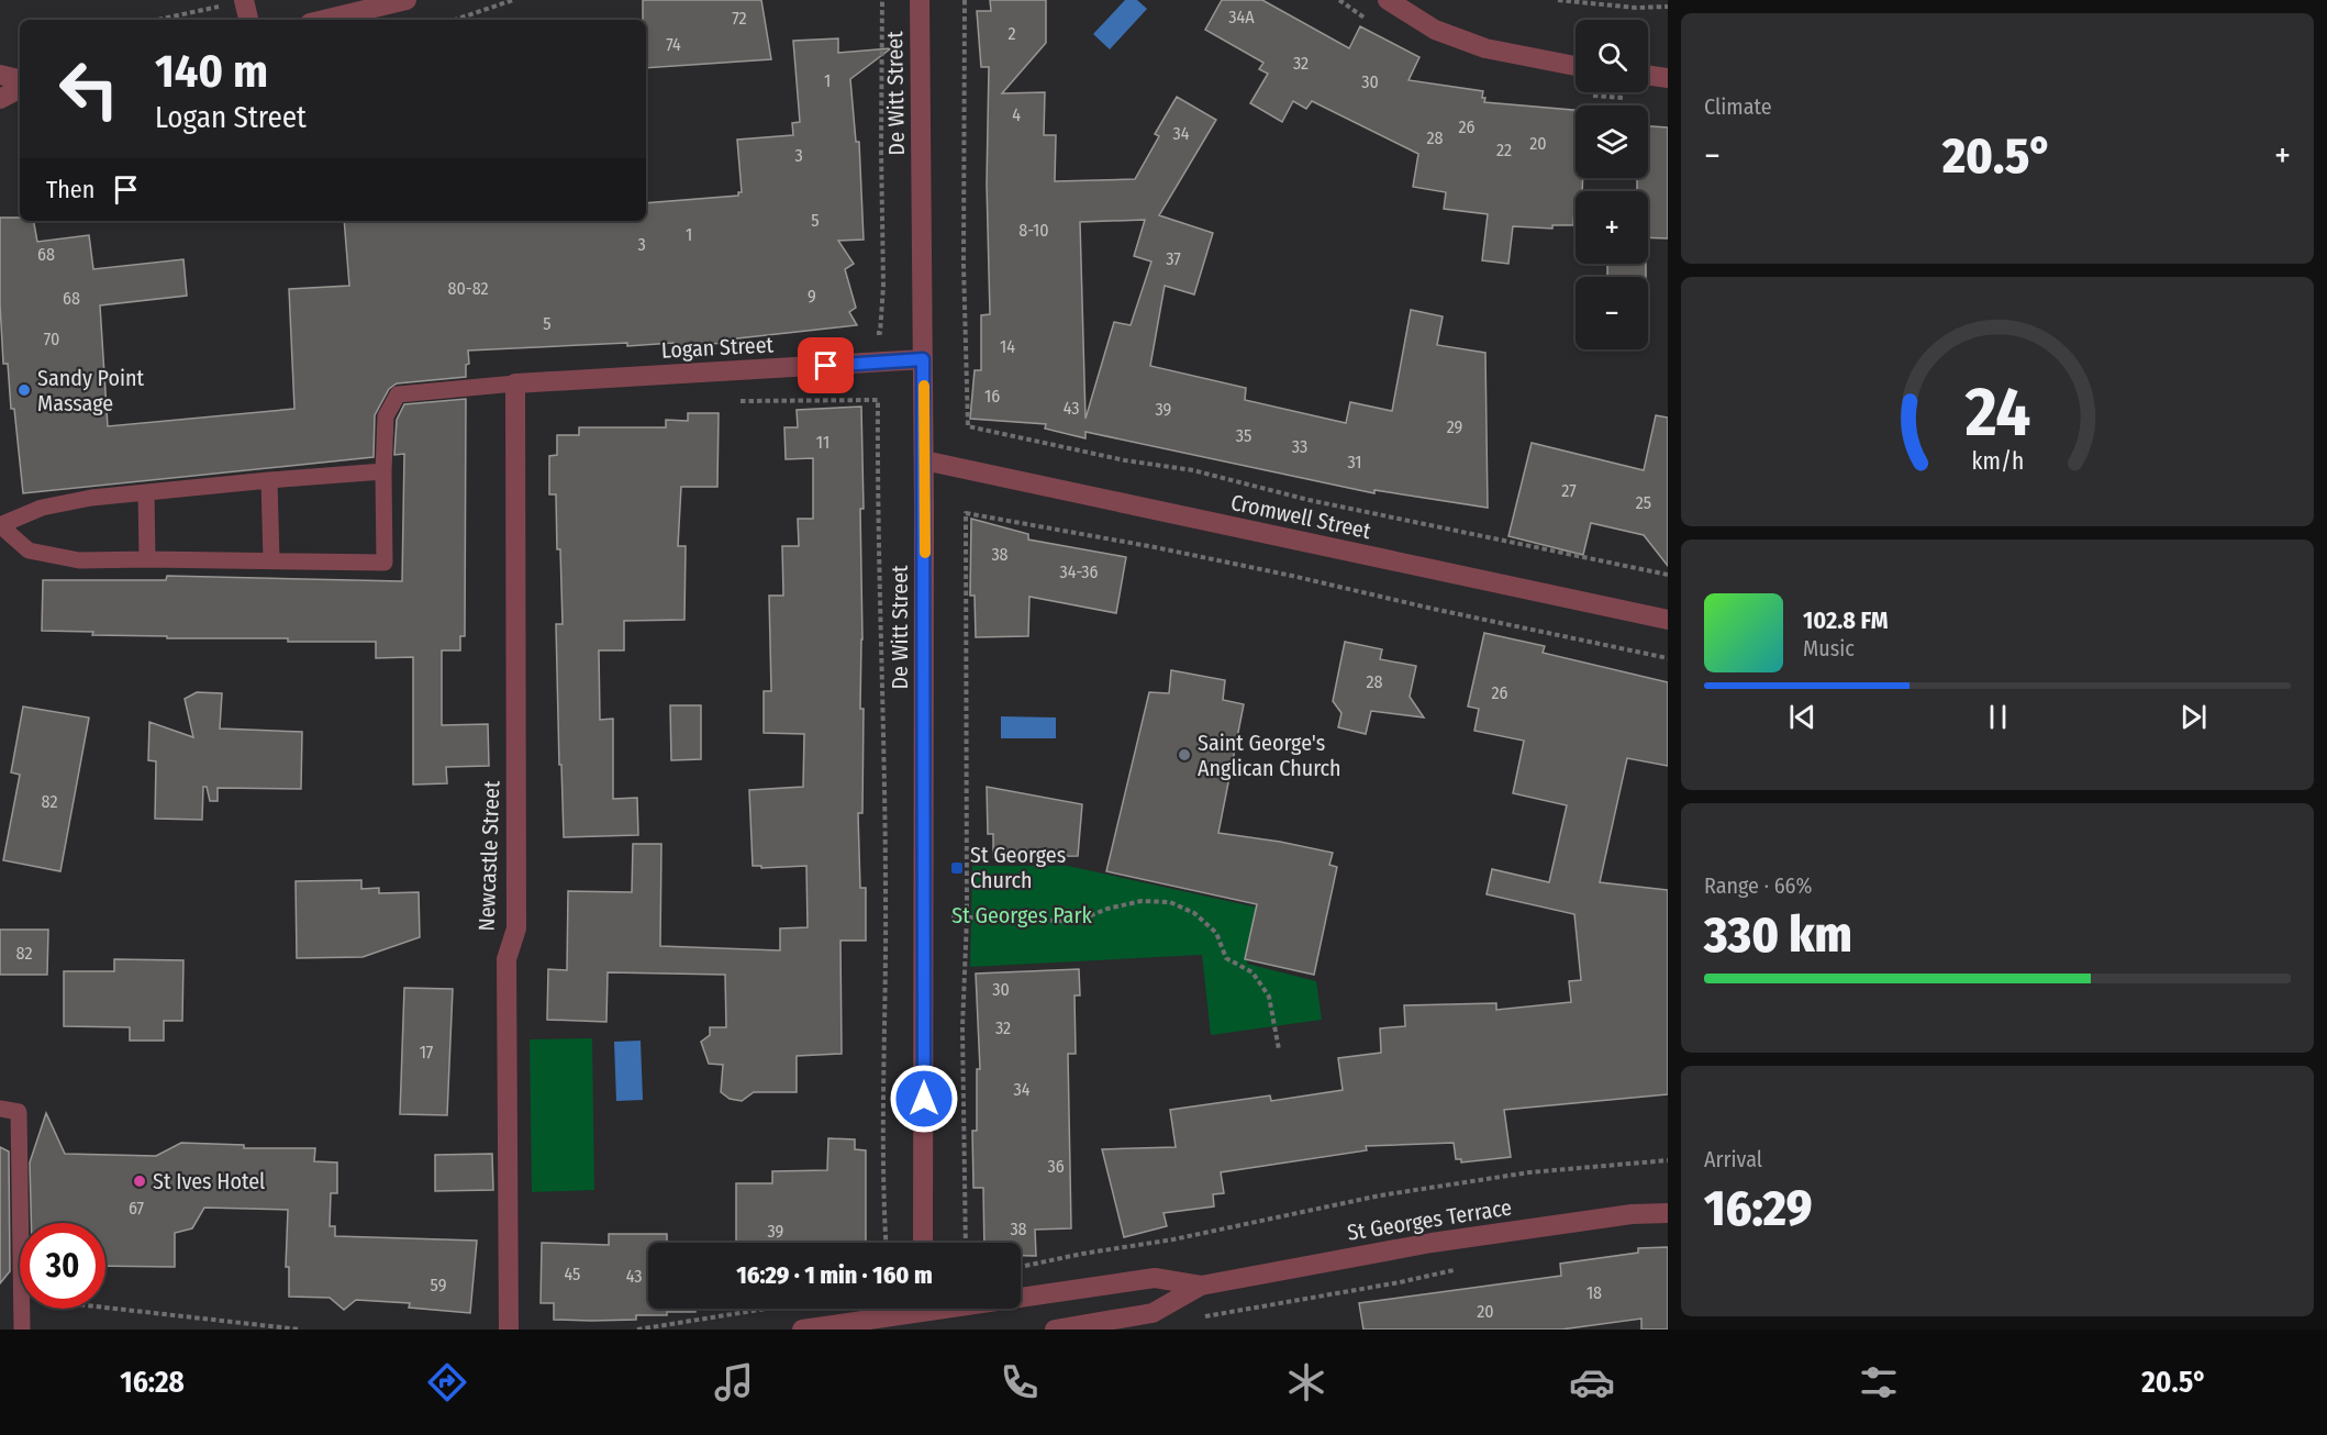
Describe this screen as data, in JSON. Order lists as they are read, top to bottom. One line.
{"streets":{"street":["De Witt Street","Logan Street","Cromwell Street","Newcastle Street","St Georges Terrace"]},"crossings":[["De Witt Street","Logan Street"],["De Witt Street","Cromwell Street"],["Logan Street","Newcastle Street"]],"parks":["St Georges Park"],"places":{"other":["Sandy Point Massage","Saint George's Anglican Church","St Ives Hotel"],"transit":["St Georges Church"]},"house_numbers":["34A","72","2","74","32","1","30","4","26","34","28","20","22","3","5","8-10","1","3","68","37","80-82","9","68","5","70","14","16","43","39","29","35","11","33","31","27","25","38","34-36","28","26","82","82","30","32","17","34","36","67","38","39","45","43","59","18","20"],"page":{"tile":["Climate",["Range · 66%","330 km"],["Arrival","16:29"]],"map_buttons":["+","−"],"turn":["140 m","Logan Street"],"heat":["−","20.5°","+"],"then":"Then","song":["102.8 FM","Music"],"limit":"30","trip":"16:29 · 1 min · 160 m","tabs":["16:28","20.5°"],"gauge":["24","km/h"]}}
